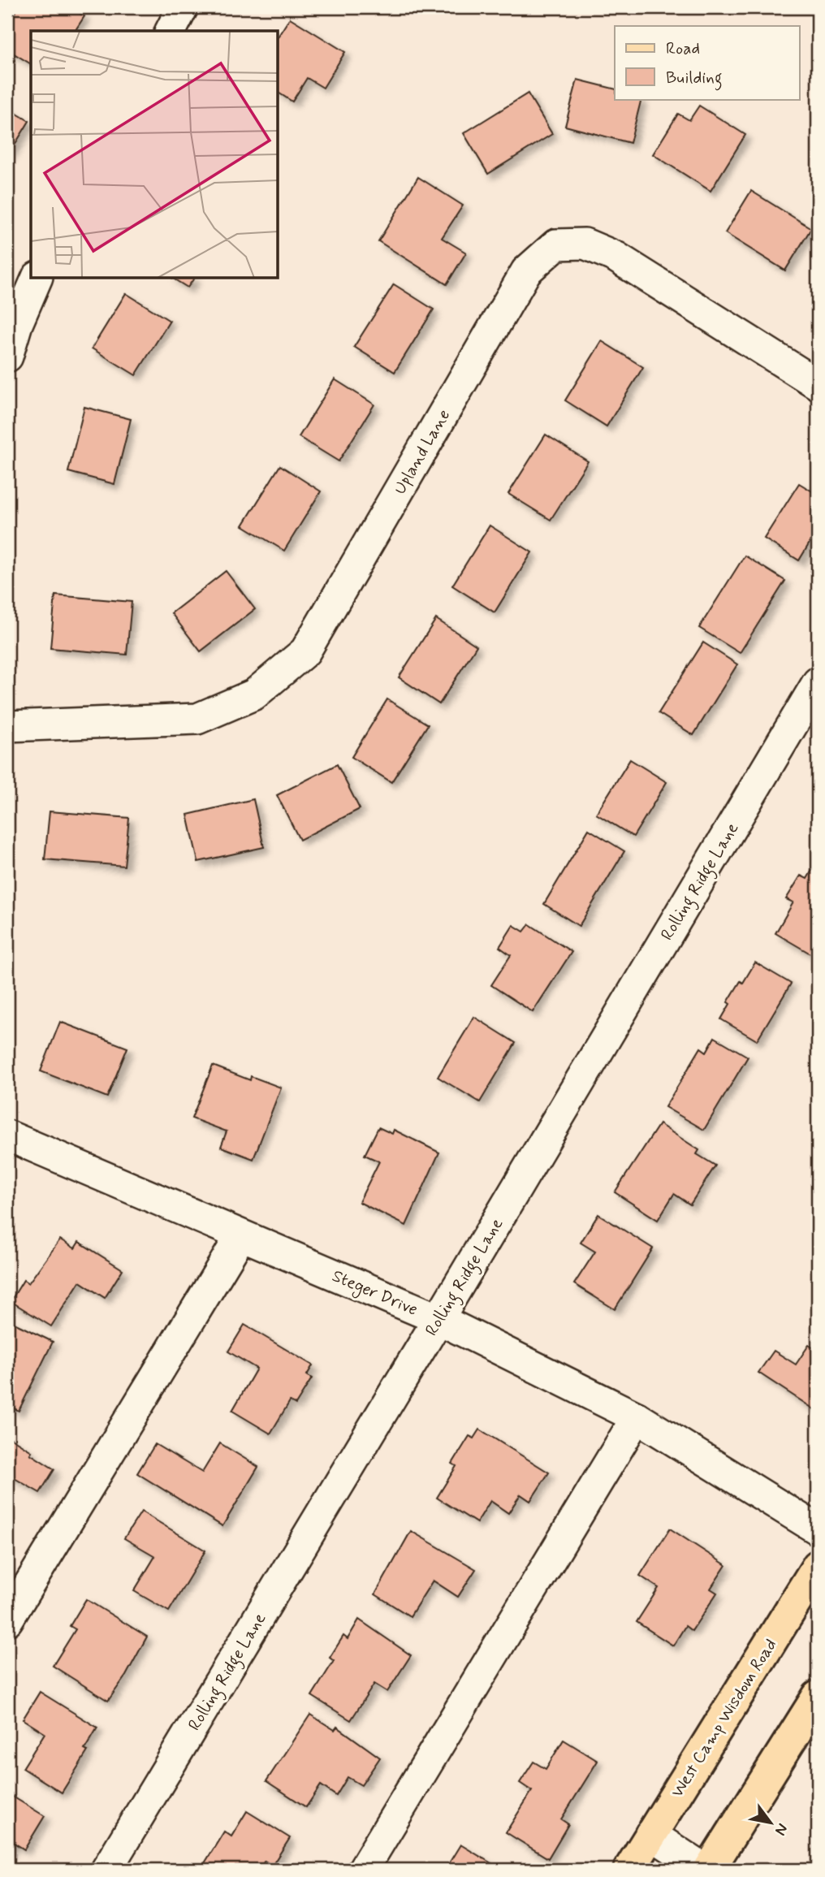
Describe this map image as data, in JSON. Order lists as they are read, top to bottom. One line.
{"streets":{"main road":["West Camp Wisdom Road"],"street":["Upland Lane","Rolling Ridge Lane","Steger Drive"]},"crossings":[["Rolling Ridge Lane","Steger Drive"]],"legend":["Road","Building"],"north":"bottom right"}
